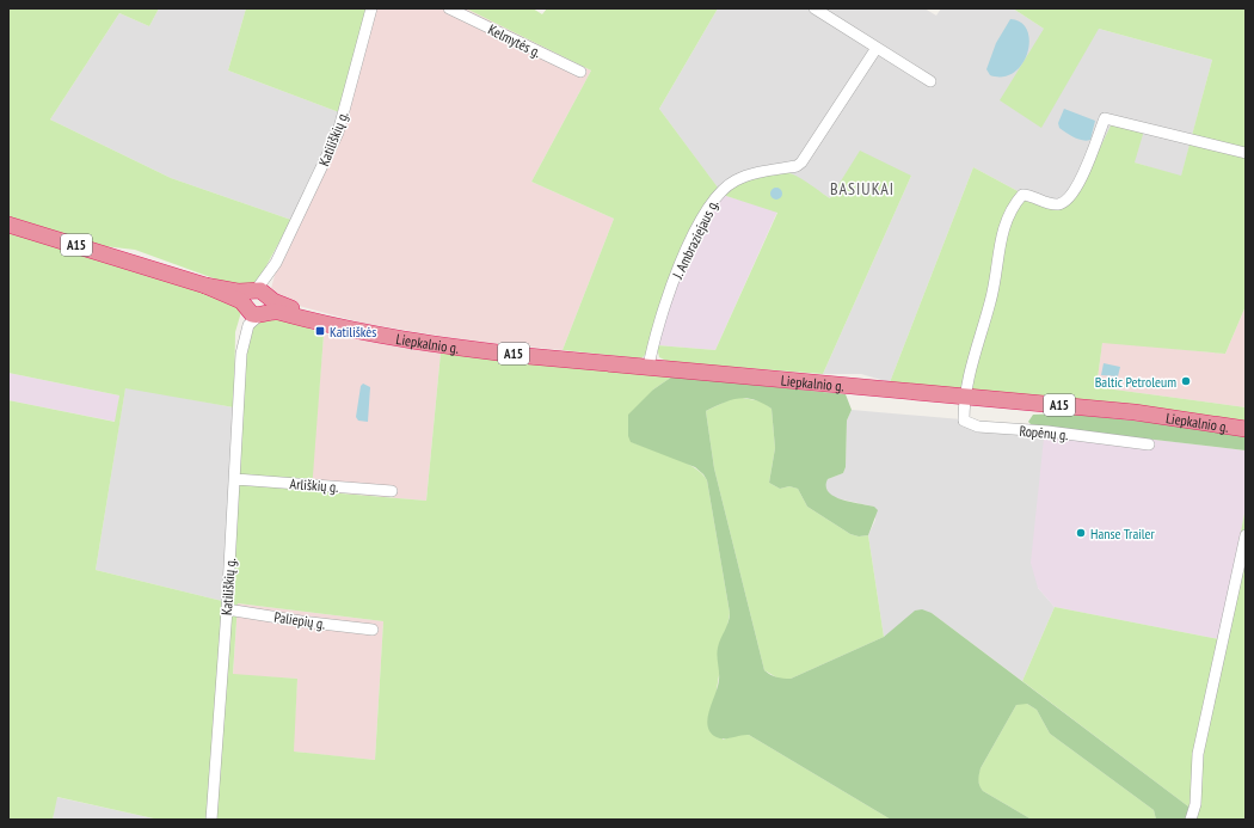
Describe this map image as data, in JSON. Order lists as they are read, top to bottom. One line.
{"streets":{"highway":["A15","Liepkalnio g."],"street":["Kelmytės g.","Katiliškių g.","J. Ambraziejaus g.","Ropėnų g.","Arliškių g.","Paliepių g."]},"crossings":[["Katiliškių g.","Liepkalnio g."],["Katiliškių g.","Arliškių g."],["Katiliškių g.","Paliepių g."],["J. Ambraziejaus g.","Liepkalnio g."],["Liepkalnio g.","Ropėnų g."]],"districts":["BASIUKAI"],"places":{"transit":["Katiliškės"],"other":["Baltic Petroleum","Hanse Trailer"]}}
